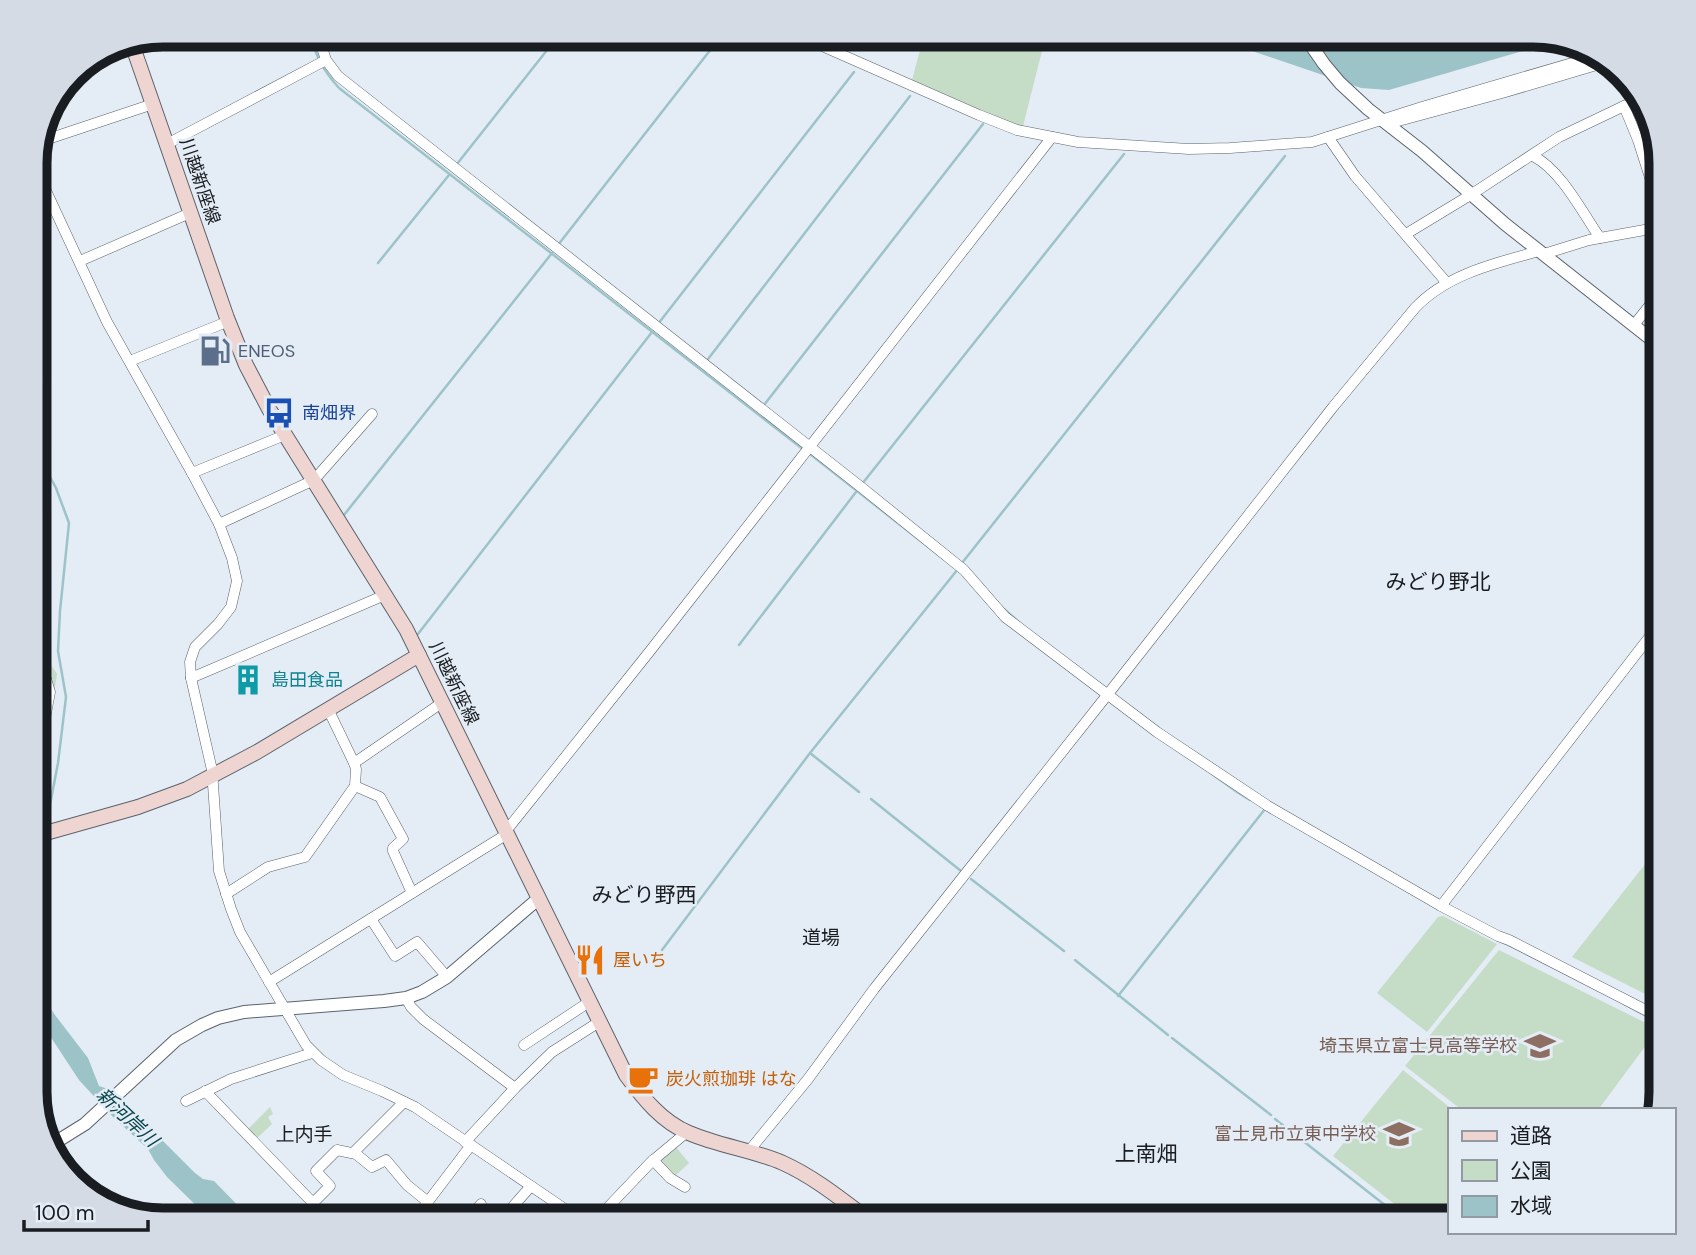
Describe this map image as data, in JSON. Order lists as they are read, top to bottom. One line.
{"streets":{"main road":["川越新座線"]},"districts":["みどり野北","みどり野西","道場","上内手","上南畑"],"water":["新河岸川"],"places":{"fuel station":["ENEOS"],"bus stop":["南畑界"],"building":["島田食品"],"restaurant":["屋いち"],"school or university":["埼玉県立富士見高等学校","富士見市立東中学校"],"cafe":["炭火煎珈琲 はな"]},"legend":["道路","公園","水域"],"scale_bar":"100 m"}
